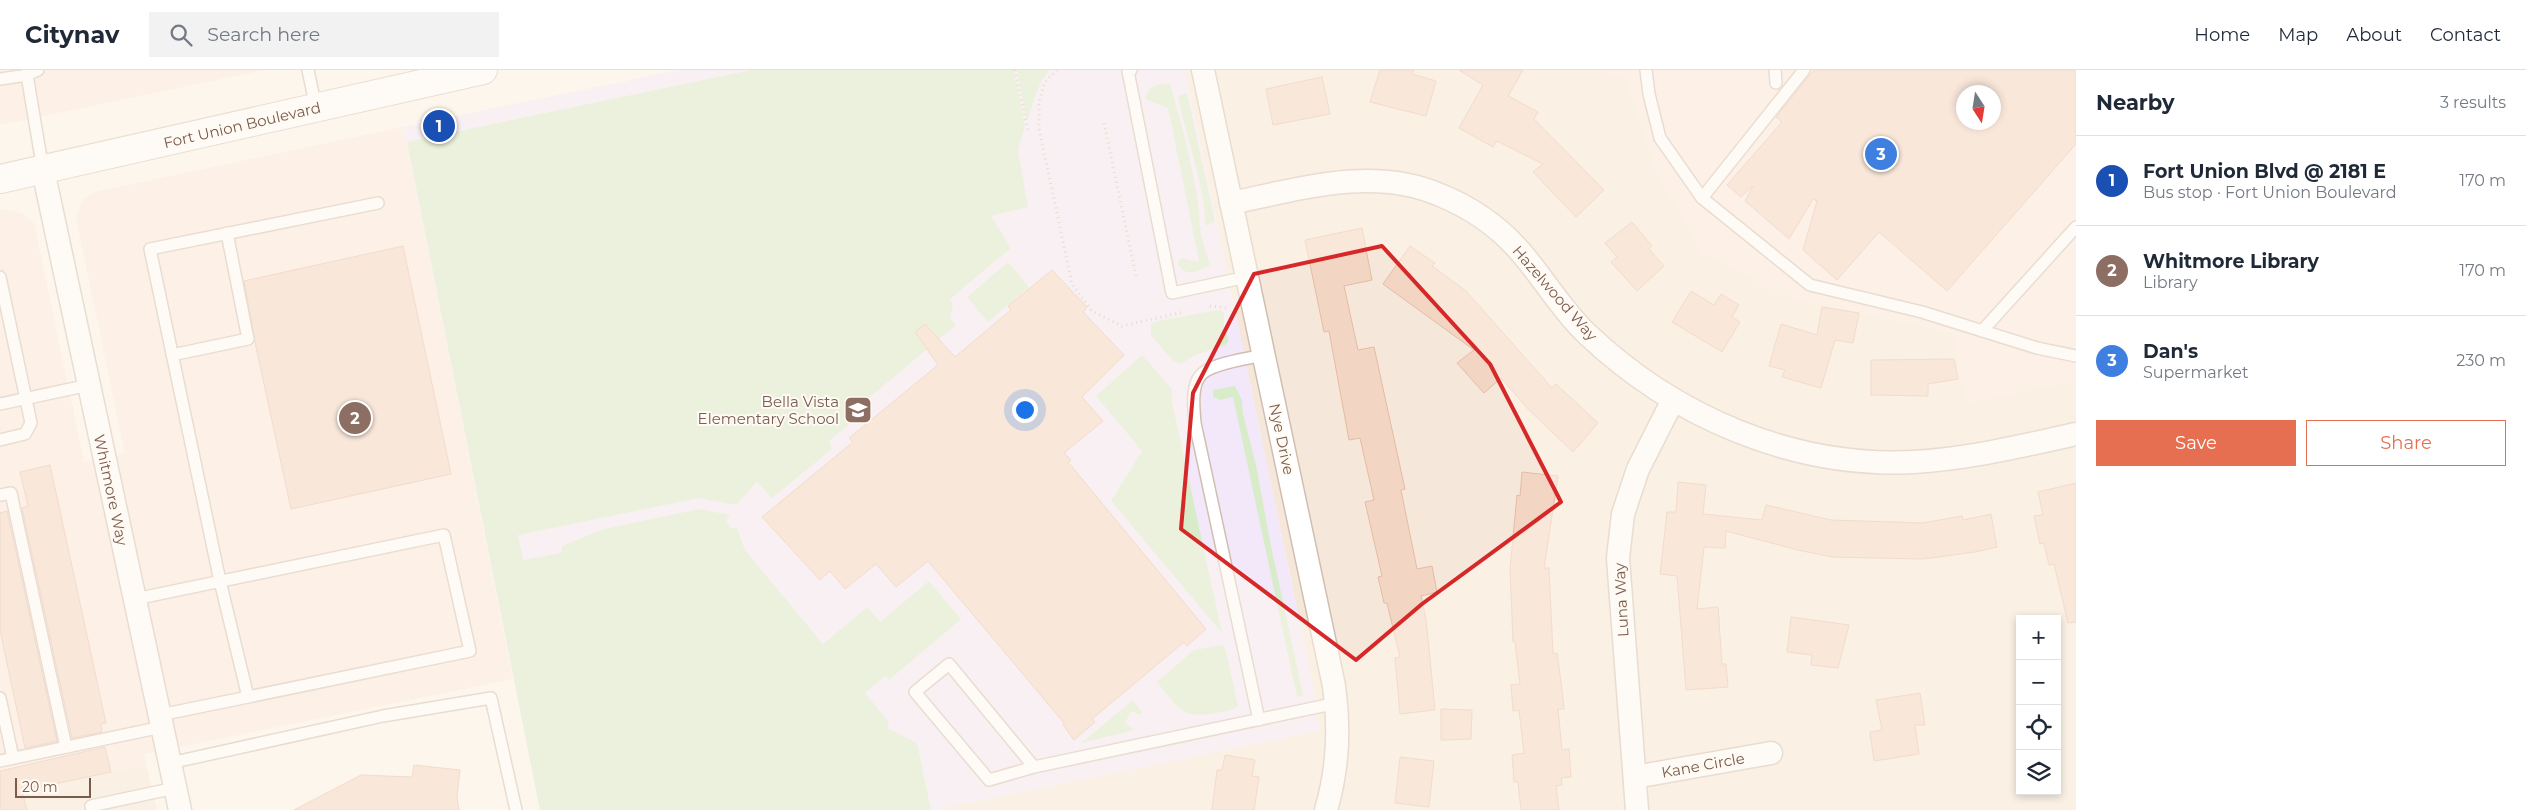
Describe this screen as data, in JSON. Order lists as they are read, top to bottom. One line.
{"streets":{"main road":["Fort Union Boulevard"],"street":["Hazelwood Way","Nye Drive","Whitmore Way","Luna Way","Kane Circle"]},"crossings":[["Fort Union Boulevard","Whitmore Way"],["Hazelwood Way","Nye Drive"],["Hazelwood Way","Luna Way"],["Luna Way","Kane Circle"]],"places":{"school or university":["Bella Vista Elementary School"]},"scale_bar":"20 m","north":"bottom","page":{"header":"Citynav","search":"Search here","nav":["Home","Map","About","Contact"],"heading":["Nearby","3 results"],"pins":["1","3","2"],"list":[{"mark":"1","name":"Fort Union Blvd @ 2181 E","note":"Bus stop · Fort Union Boulevard","value":"170 m"},{"mark":"2","name":"Whitmore Library","note":"Library","value":"170 m"},{"mark":"3","name":"Dan's","note":"Supermarket","value":"230 m"}],"buttons":["Save","Share"],"map_buttons":["+","−"],"scale":"20 m"}}
